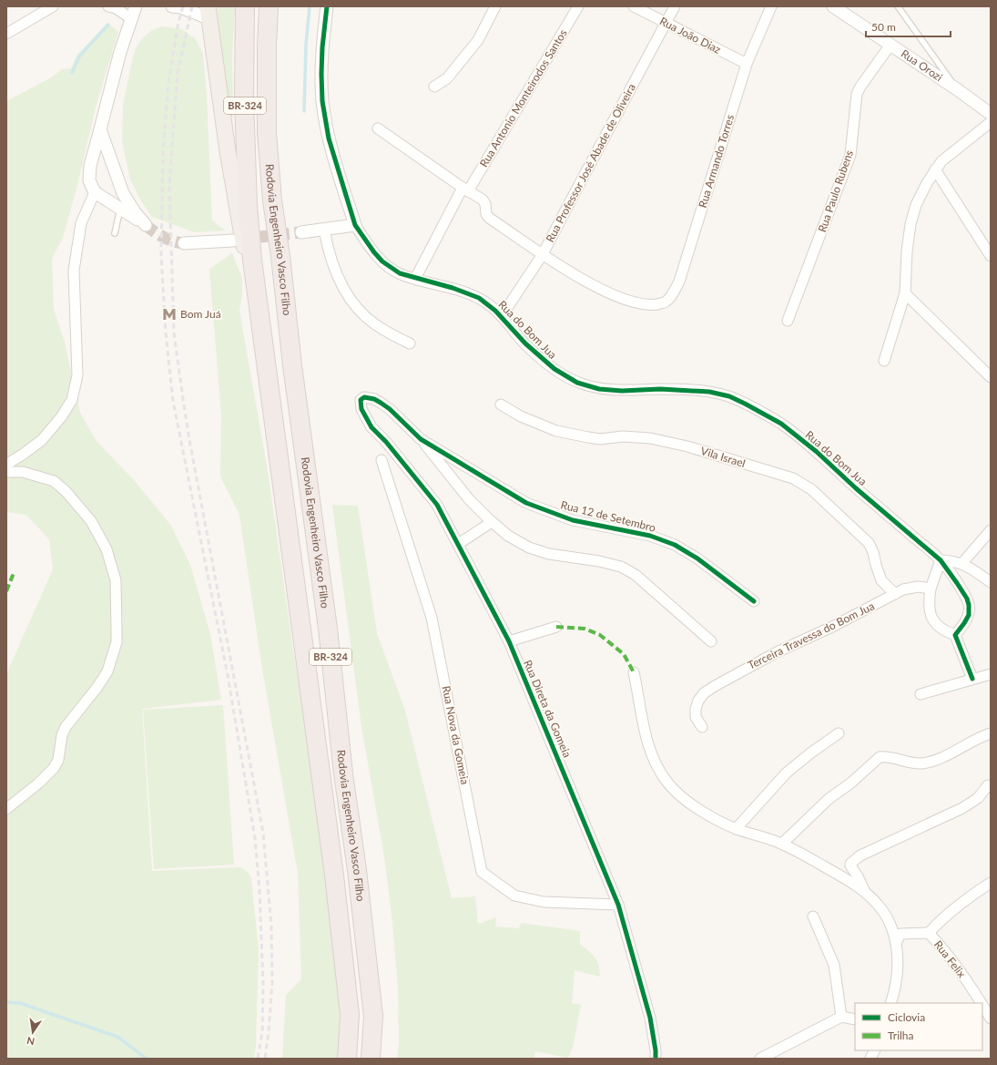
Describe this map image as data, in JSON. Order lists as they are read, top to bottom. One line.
{"streets":{"highway":["BR-324","Rodovia Engenheiro Vasco Filho"],"street":["Rua João Diaz","Rua Orozi","Rua Antonio Monteirodos Santos","Rua Armando Torres","Rua Professor José Abade de Oliveira","Rua Paulo Rubens","Rua do Bom Jua","Vila Israel","Rua 12 de Setembro","Terceira Travessa do Bom Jua","Rua Direta da Gomeia","Rua Nova da Gomeia","Rua Felix"]},"crossings":[["Rua João Diaz","Rua Armando Torres"],["Rua João Diaz","Rua Professor José Abade de Oliveira"],["Rua Orozi","Rua Paulo Rubens"],["Rua Antonio Monteirodos Santos","Rua do Bom Jua"],["Rua Armando Torres","Rua Professor José Abade de Oliveira"],["Rua Professor José Abade de Oliveira","Rua do Bom Jua"],["Vila Israel","Terceira Travessa do Bom Jua"],["Rua 12 de Setembro","Rua Direta da Gomeia"],["Rua Direta da Gomeia","Rua Nova da Gomeia"]],"places":{"metro station":["Bom Juá"]},"legend":["Ciclovia","Trilha"],"scale_bar":"50 m","north":"bottom"}
